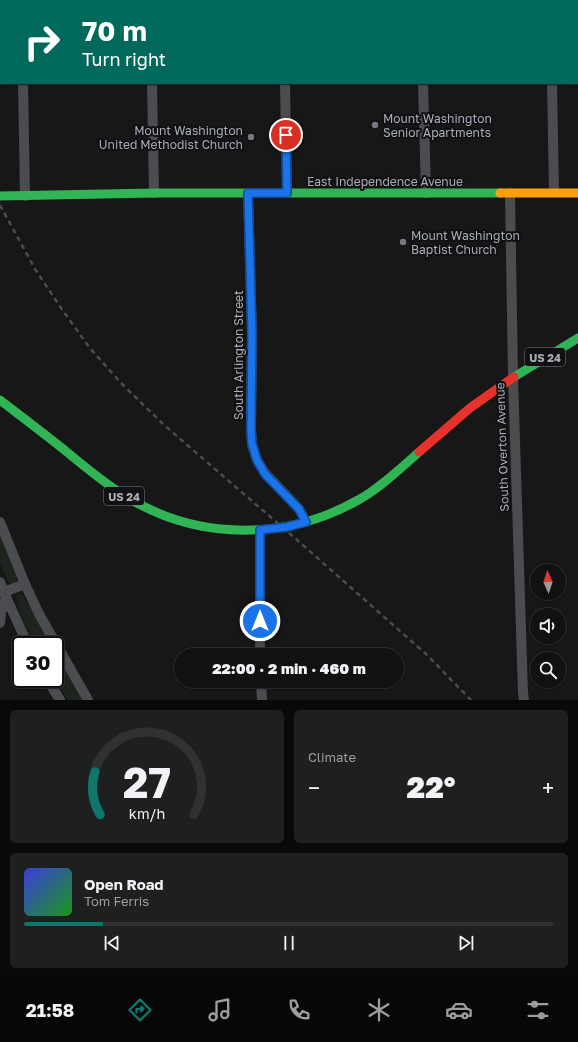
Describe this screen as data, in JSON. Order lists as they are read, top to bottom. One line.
{"streets":{"main road":["East Independence Avenue","US 24"],"street":["South Arlington Street","South Overton Avenue"]},"crossings":[["East Independence Avenue","South Arlington Street"],["East Independence Avenue","South Overton Avenue"],["South Arlington Street","US 24"],["US 24","South Overton Avenue"]],"places":["Mount Washington Senior Apartments","Mount Washington United Methodist Church","Mount Washington Baptist Church"],"north":"top","page":{"turn":["70 m","Turn right"],"limit":"30","trip":"22:00 · 2 min · 460 m","tile":"Climate","heat":["−","22°","+"],"song":["Open Road","Tom Ferris"],"tabs":"21:58","gauge":["27","km/h"]}}
